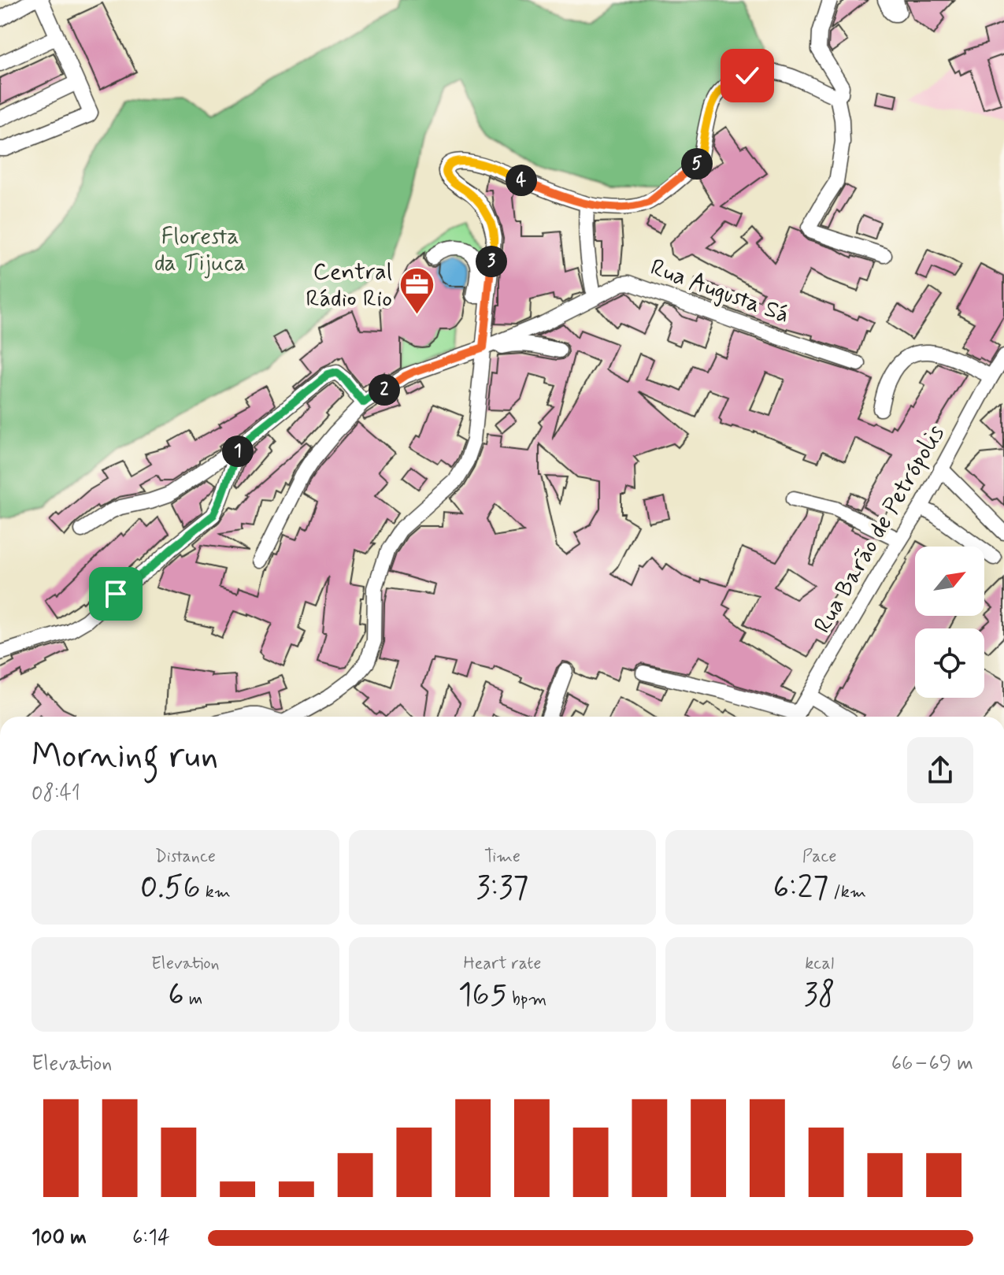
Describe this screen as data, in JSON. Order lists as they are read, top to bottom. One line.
{"streets":{"street":["Rua Augusta Sá","Rua Barão de Petrópolis"]},"parks":["Floresta da Tijuca"],"places":{"office":["Central Rádio Rio"]},"north":"top right","page":{"pins":["5","4","3","2","1"],"heading":["Morning run","08:41"],"stats":[["Distance","0.56 km"],["Time","3:37"],["Pace","6:27 /km"],["Elevation","6 m"],["Heart rate","165 bpm"],["kcal","38"]],"chart":["Elevation","66–69 m"],"list":[{"name":"100 m","note":"6:14"}]}}
